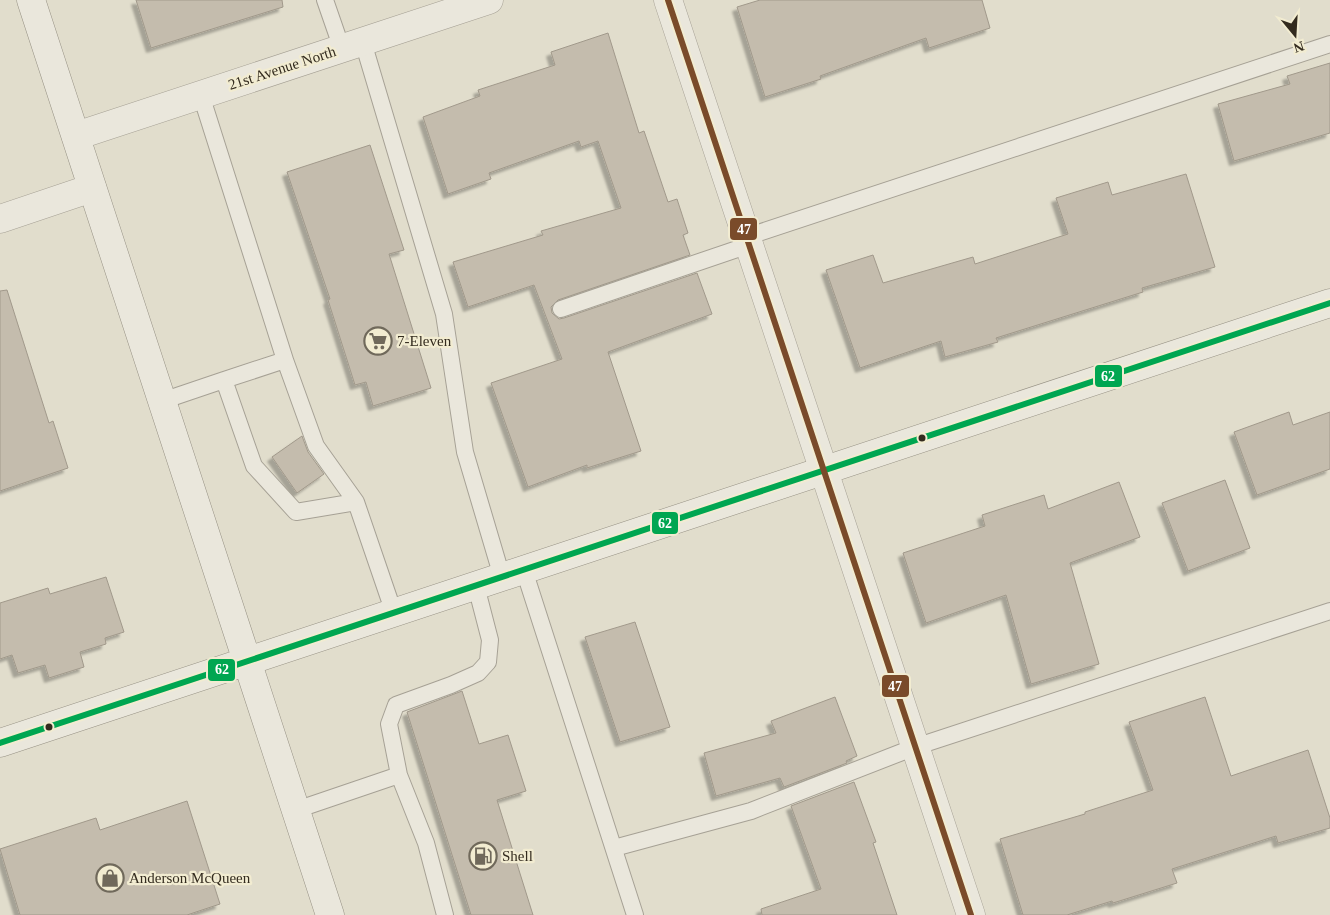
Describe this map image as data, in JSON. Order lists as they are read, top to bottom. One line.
{"streets":{"main road":["21st Avenue North"]},"places":{"supermarket":["7-Eleven"],"fuel station":["Shell"],"shop":["Anderson McQueen"]},"lines":["transit line 47","transit line 62"],"north":"bottom"}
